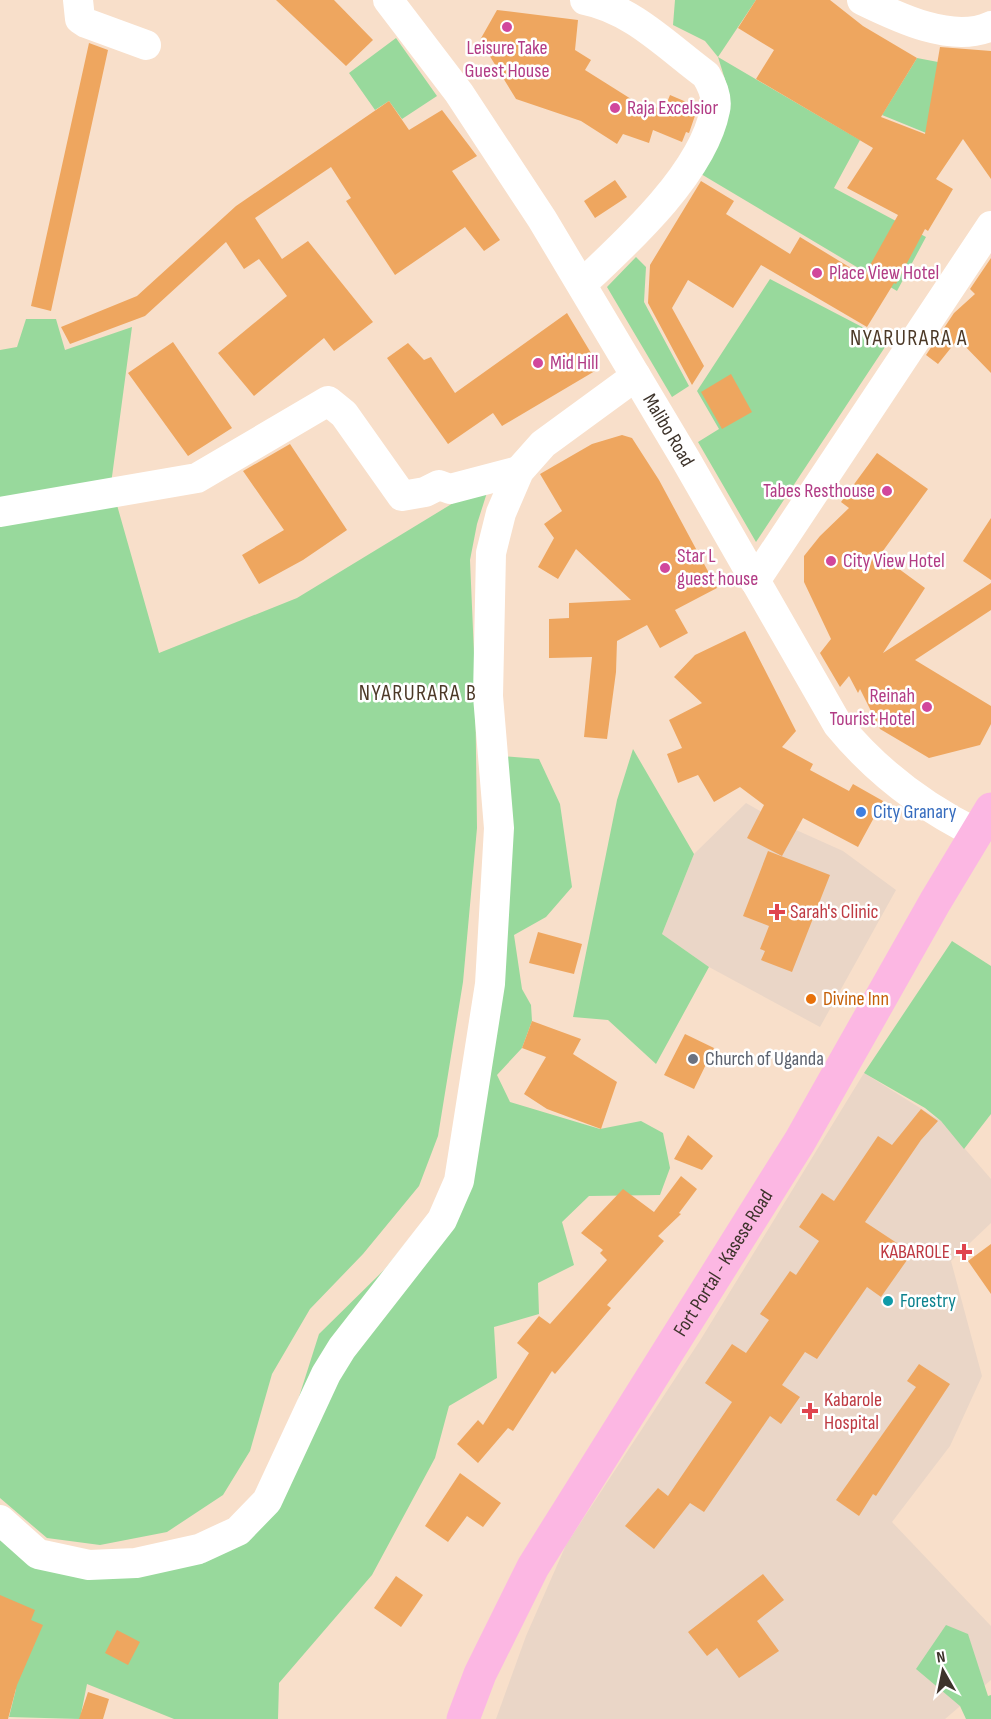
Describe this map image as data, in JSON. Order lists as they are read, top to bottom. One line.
{"streets":{"highway":["Fort Portal - Kasese Road"],"street":["Malibo Road"]},"crossings":[["Malibo Road","Fort Portal - Kasese Road"]],"districts":["NYARURARA A","NYARURARA B"],"places":{"other":["Leisure Take Guest House","Raja Excelsior","Place View Hotel","Mid Hill","Tabes Resthouse","City View Hotel","Star L guest house","Reinah Tourist Hotel","City Granary","Divine Inn","Church of Uganda","Forestry"],"health":["Sarah's Clinic","KABAROLE","Kabarole Hospital"]},"north":"top"}
